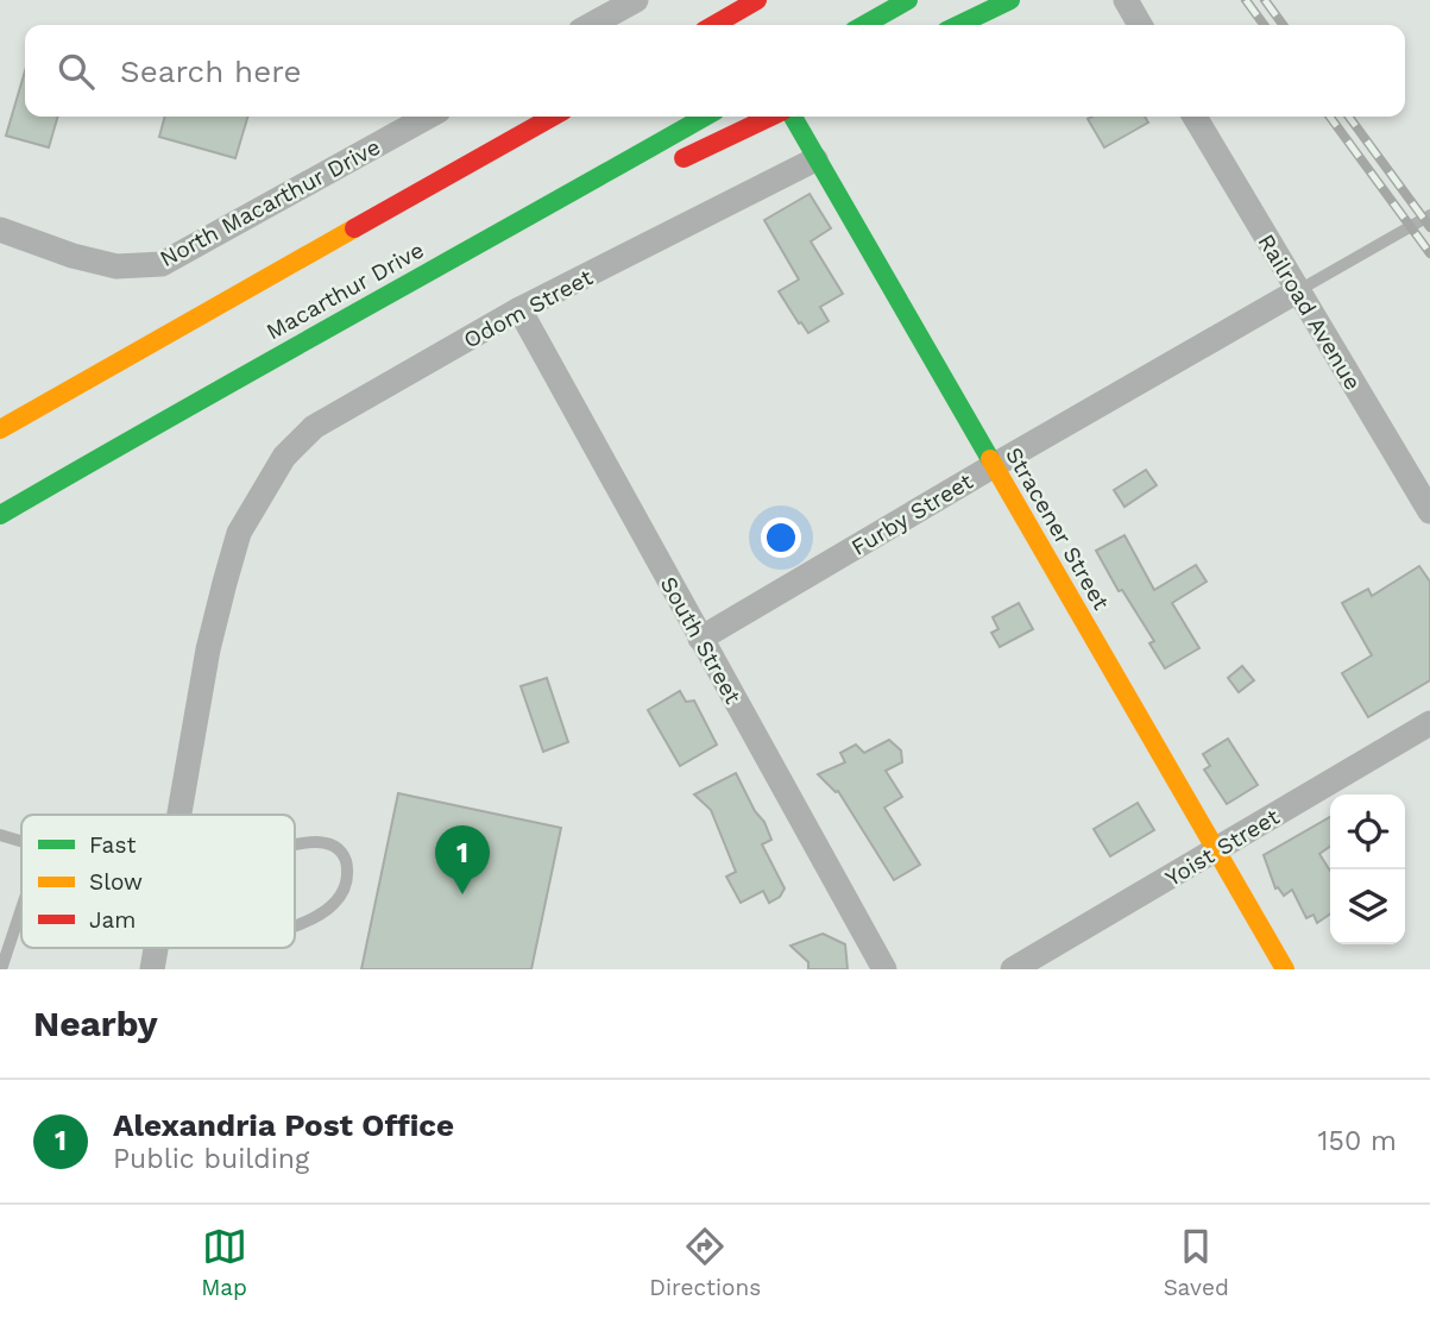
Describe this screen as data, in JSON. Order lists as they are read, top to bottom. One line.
{"streets":{"main road":["Macarthur Drive","Stracener Street"],"street":["North Macarthur Drive","Odom Street","Railroad Avenue","Furby Street","South Street","Yoist Street"]},"crossings":[["Odom Street","Stracener Street"],["Odom Street","South Street"],["Railroad Avenue","Furby Street"],["Furby Street","Stracener Street"],["Furby Street","South Street"],["Stracener Street","Yoist Street"]],"legend":["Fast","Slow","Jam"],"page":{"search":"Search here","pins":"1","heading":"Nearby","list":[{"mark":"1","name":"Alexandria Post Office","note":"Public building","value":"150 m"}],"nav":["Map","Directions","Saved"]}}
